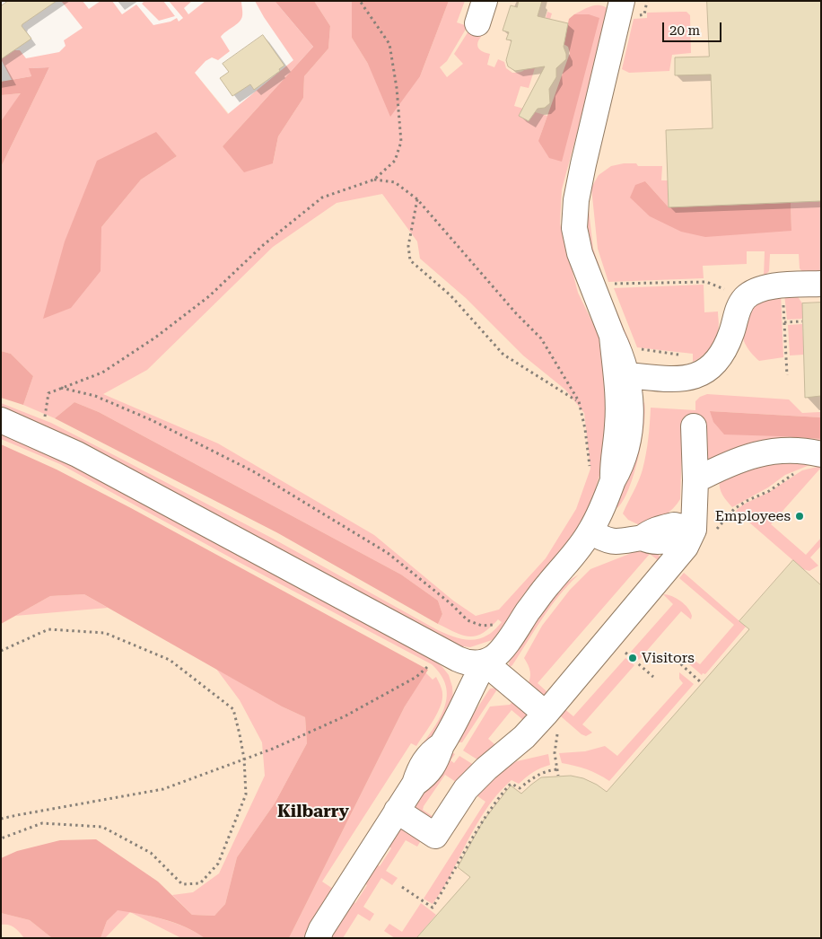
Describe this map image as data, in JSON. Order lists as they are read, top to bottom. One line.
{"districts":["Kilbarry"],"places":["Employees","Visitors"],"scale_bar":"20 m"}
